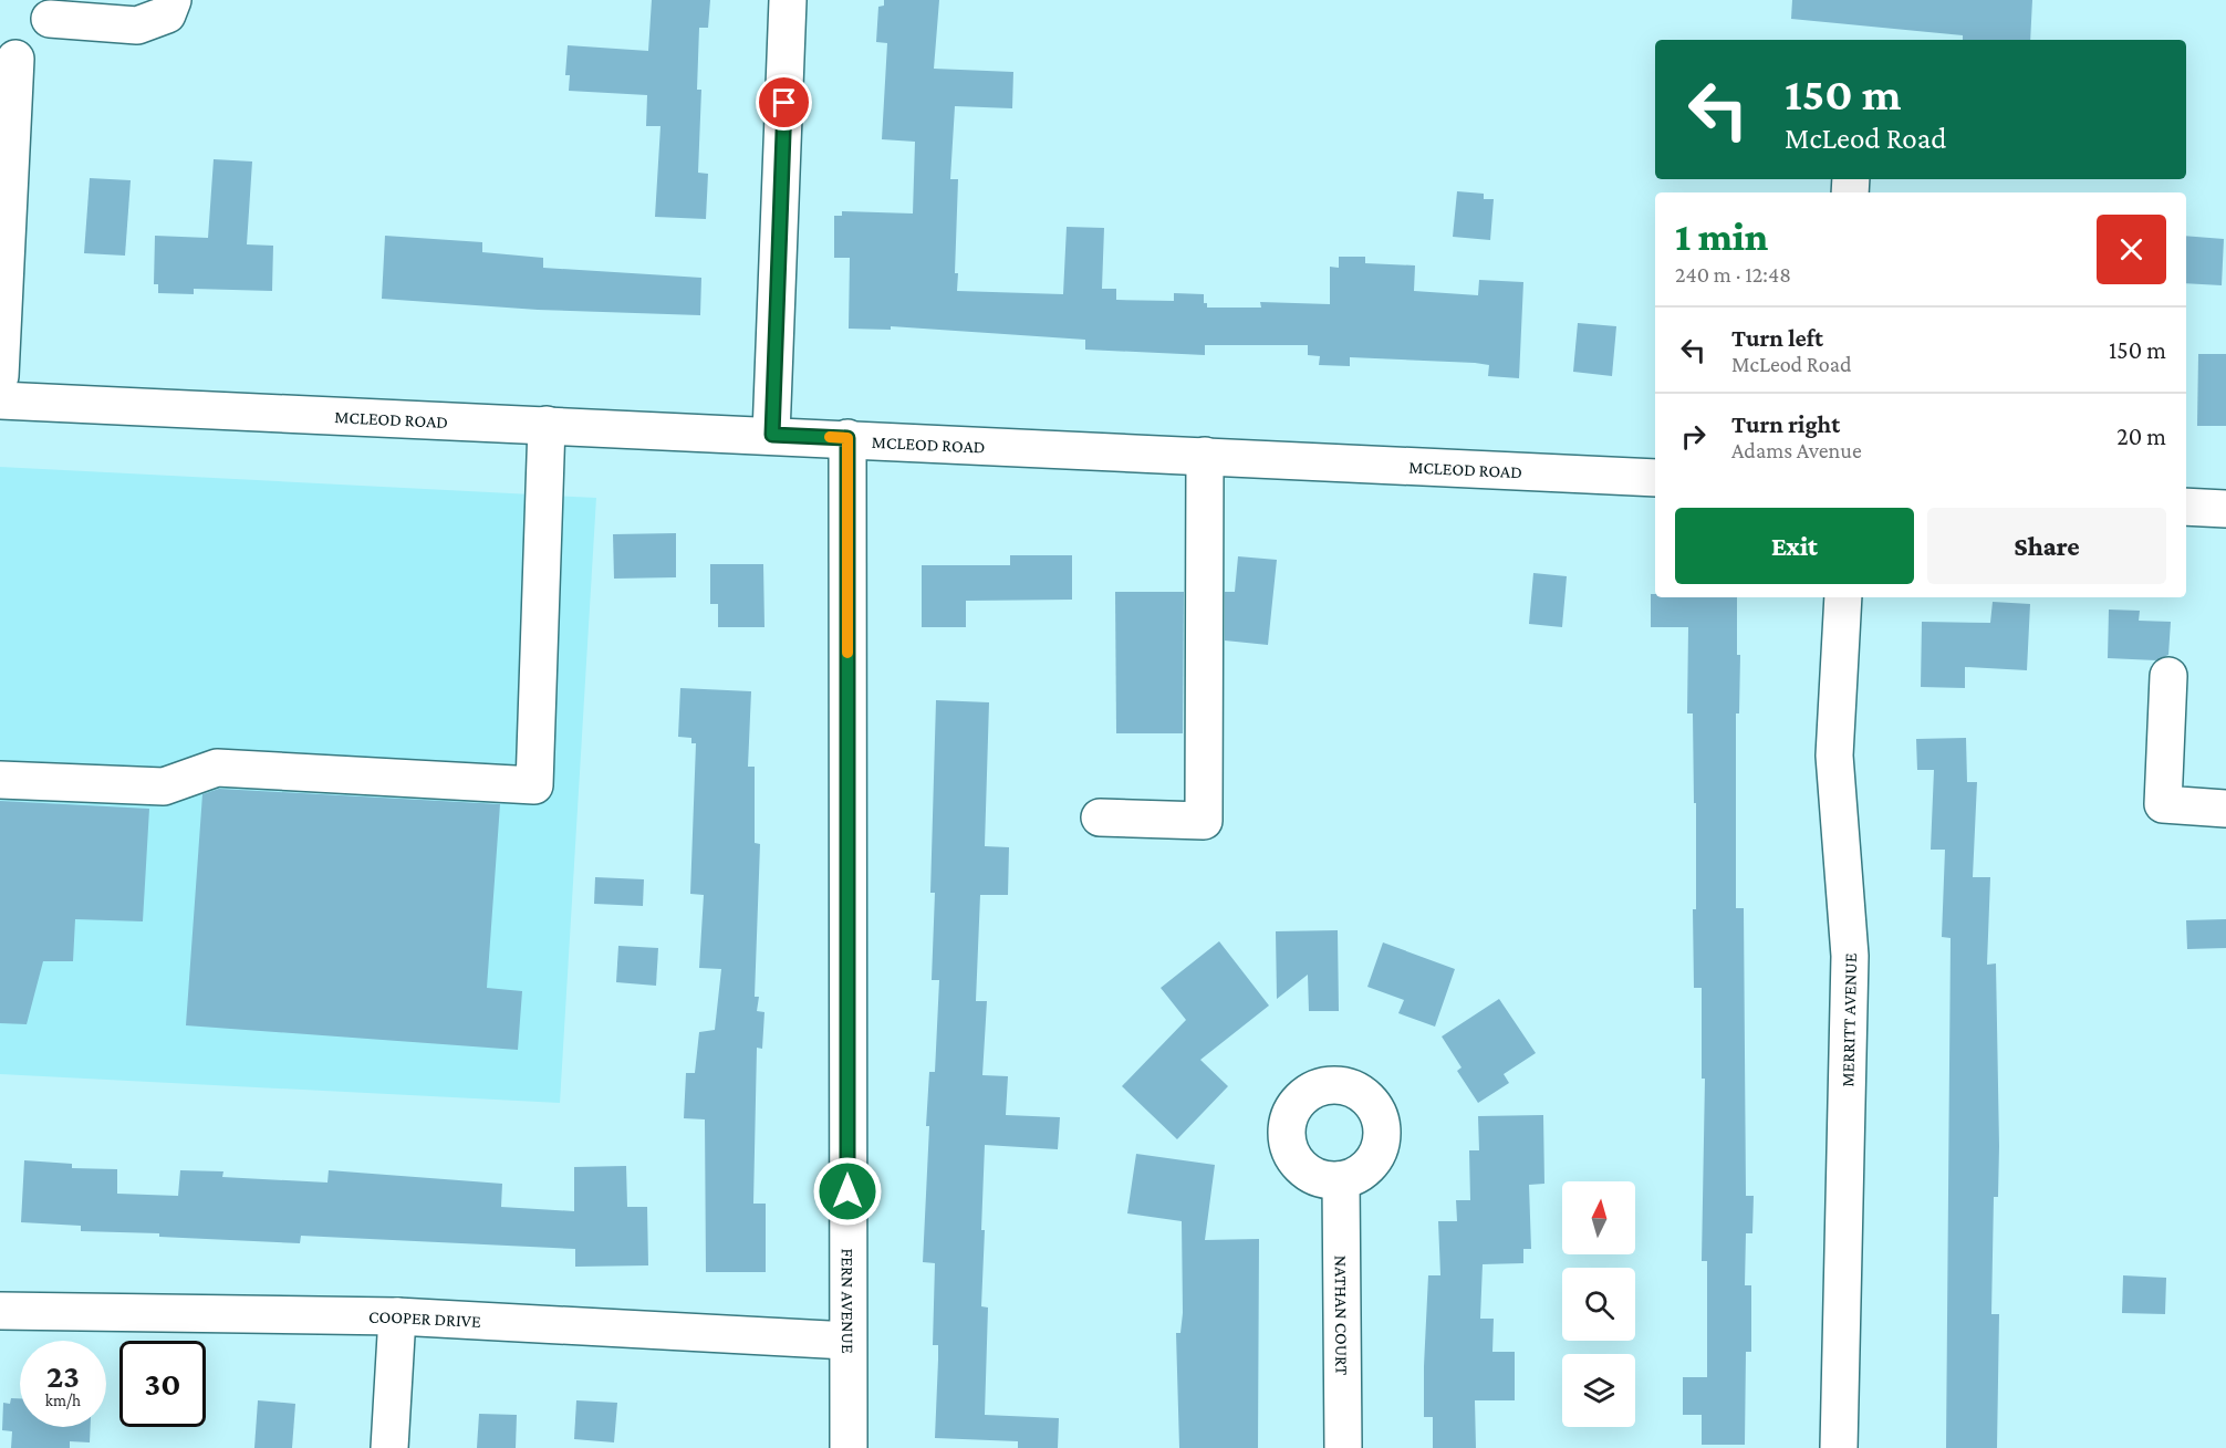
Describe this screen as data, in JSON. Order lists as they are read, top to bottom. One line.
{"streets":{"street":["MCLEOD ROAD","MERRITT AVENUE","FERN AVENUE","NATHAN COURT","COOPER DRIVE"]},"crossings":[["MCLEOD ROAD","FERN AVENUE"],["FERN AVENUE","COOPER DRIVE"]],"north":"top","page":{"turn":["150 m","McLeod Road"],"heading":["1 min","240 m · 12:48"],"list":[{"name":"Turn left","note":"McLeod Road","value":"150 m"},{"name":"Turn right","note":"Adams Avenue","value":"20 m"}],"buttons":["Exit","Share"],"speed":"23 km/h","limit":"30"}}
